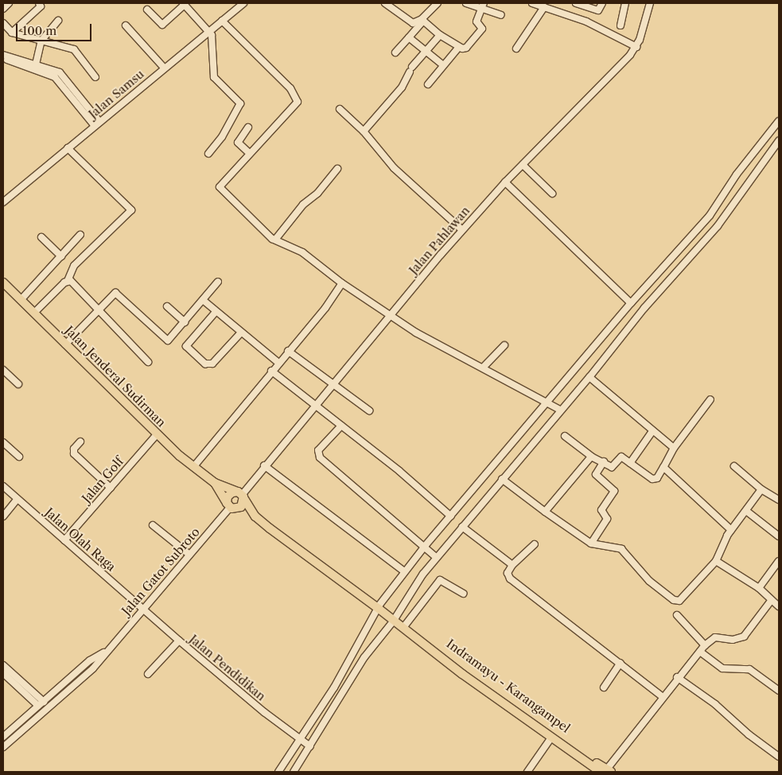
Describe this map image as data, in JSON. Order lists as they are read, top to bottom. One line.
{"streets":{"main road":["Jalan Jenderal Sudirman","Indramayu - Karangampel"],"street":["Jalan Samsu","Jalan Pahlawan","Jalan Golf","Jalan Olah Raga","Jalan Gatot Subroto","Jalan Pendidikan"]},"crossings":[["Jalan Jenderal Sudirman","Jalan Golf"],["Jalan Golf","Jalan Olah Raga"],["Jalan Olah Raga","Jalan Gatot Subroto"],["Jalan Olah Raga","Jalan Pendidikan"],["Jalan Gatot Subroto","Jalan Pendidikan"]],"scale_bar":"100 m"}
